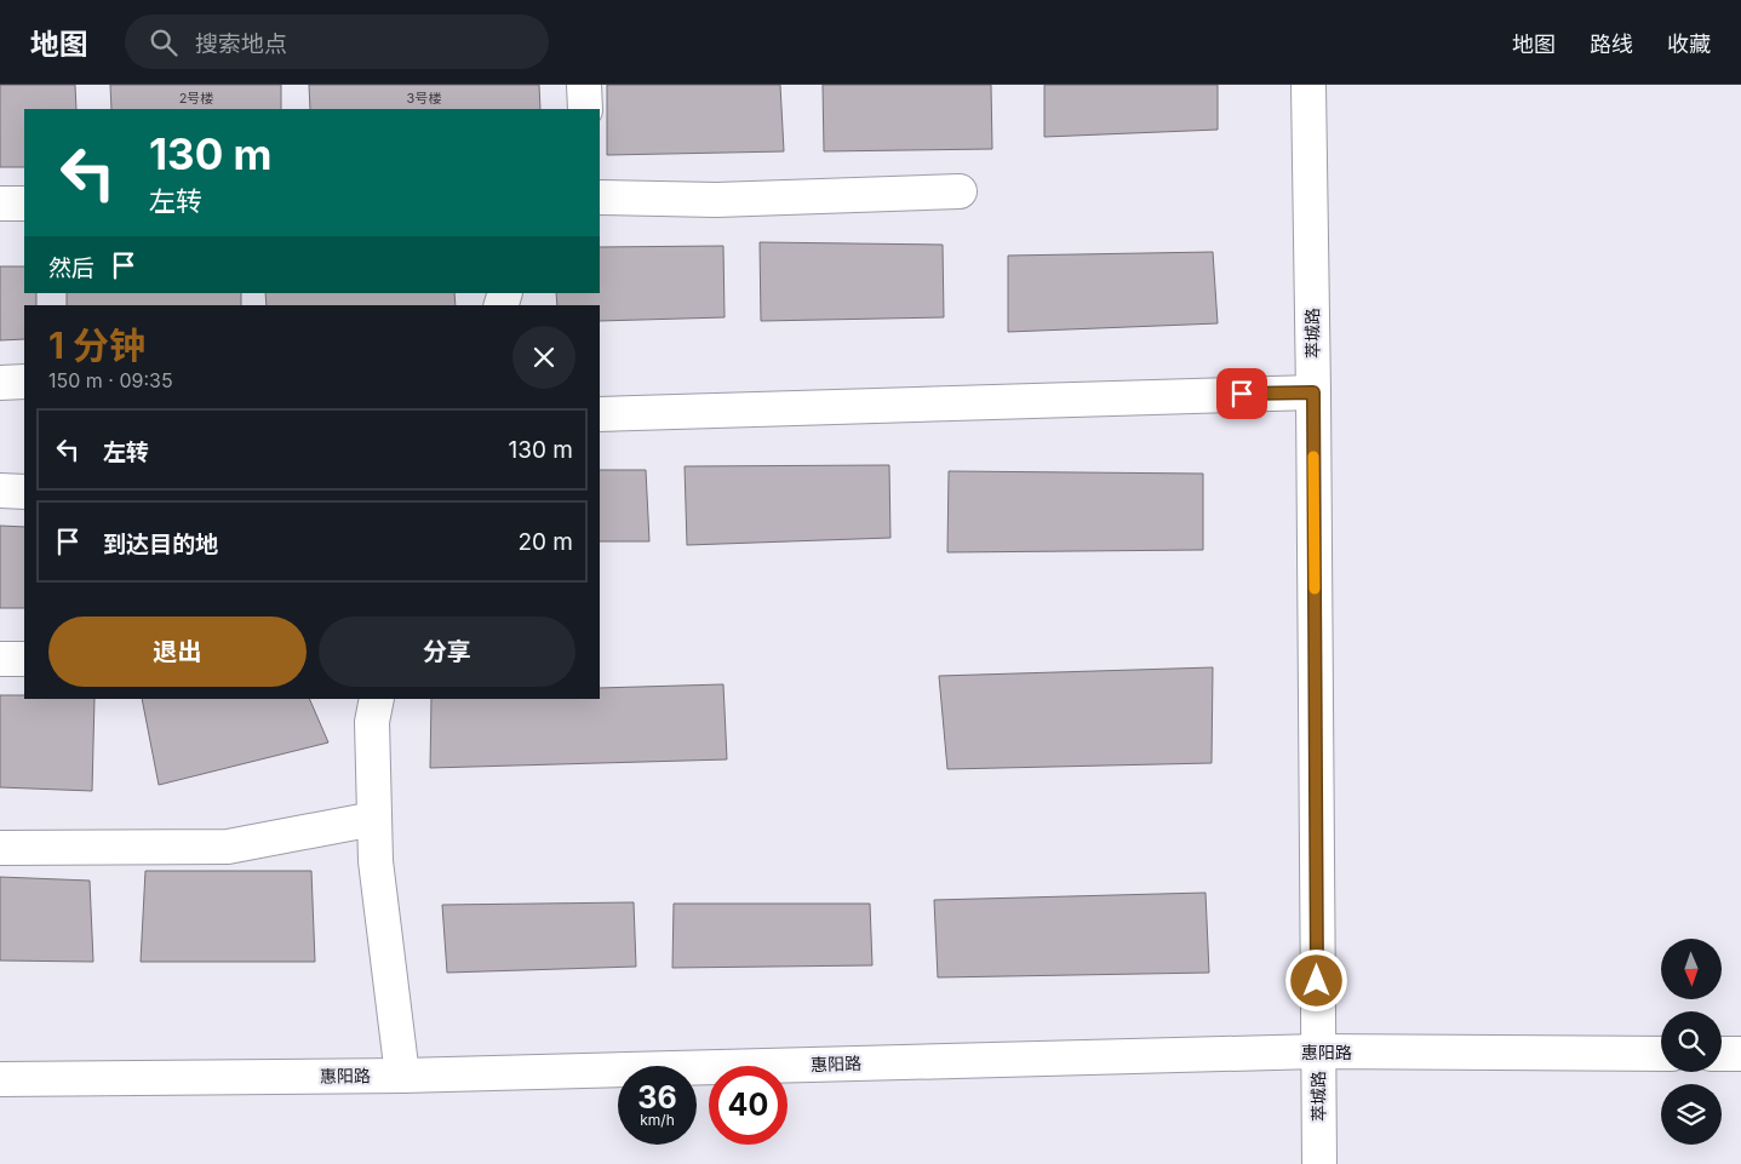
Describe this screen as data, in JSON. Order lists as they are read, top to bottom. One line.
{"streets":{"street":["萃城路","惠阳路"]},"crossings":[["萃城路","惠阳路"]],"house_numbers":["2号楼","3号楼"],"north":"bottom","page":{"header":"地图","search":"搜索地点","nav":["地图","路线","收藏"],"turn":["130 m","左转"],"then":"然后","heading":["1 分钟","150 m · 09:35"],"list":[{"name":"左转","value":"130 m"},{"name":"到达目的地","value":"20 m"}],"buttons":["退出","分享"],"speed":"36 km/h","limit":"40"}}
